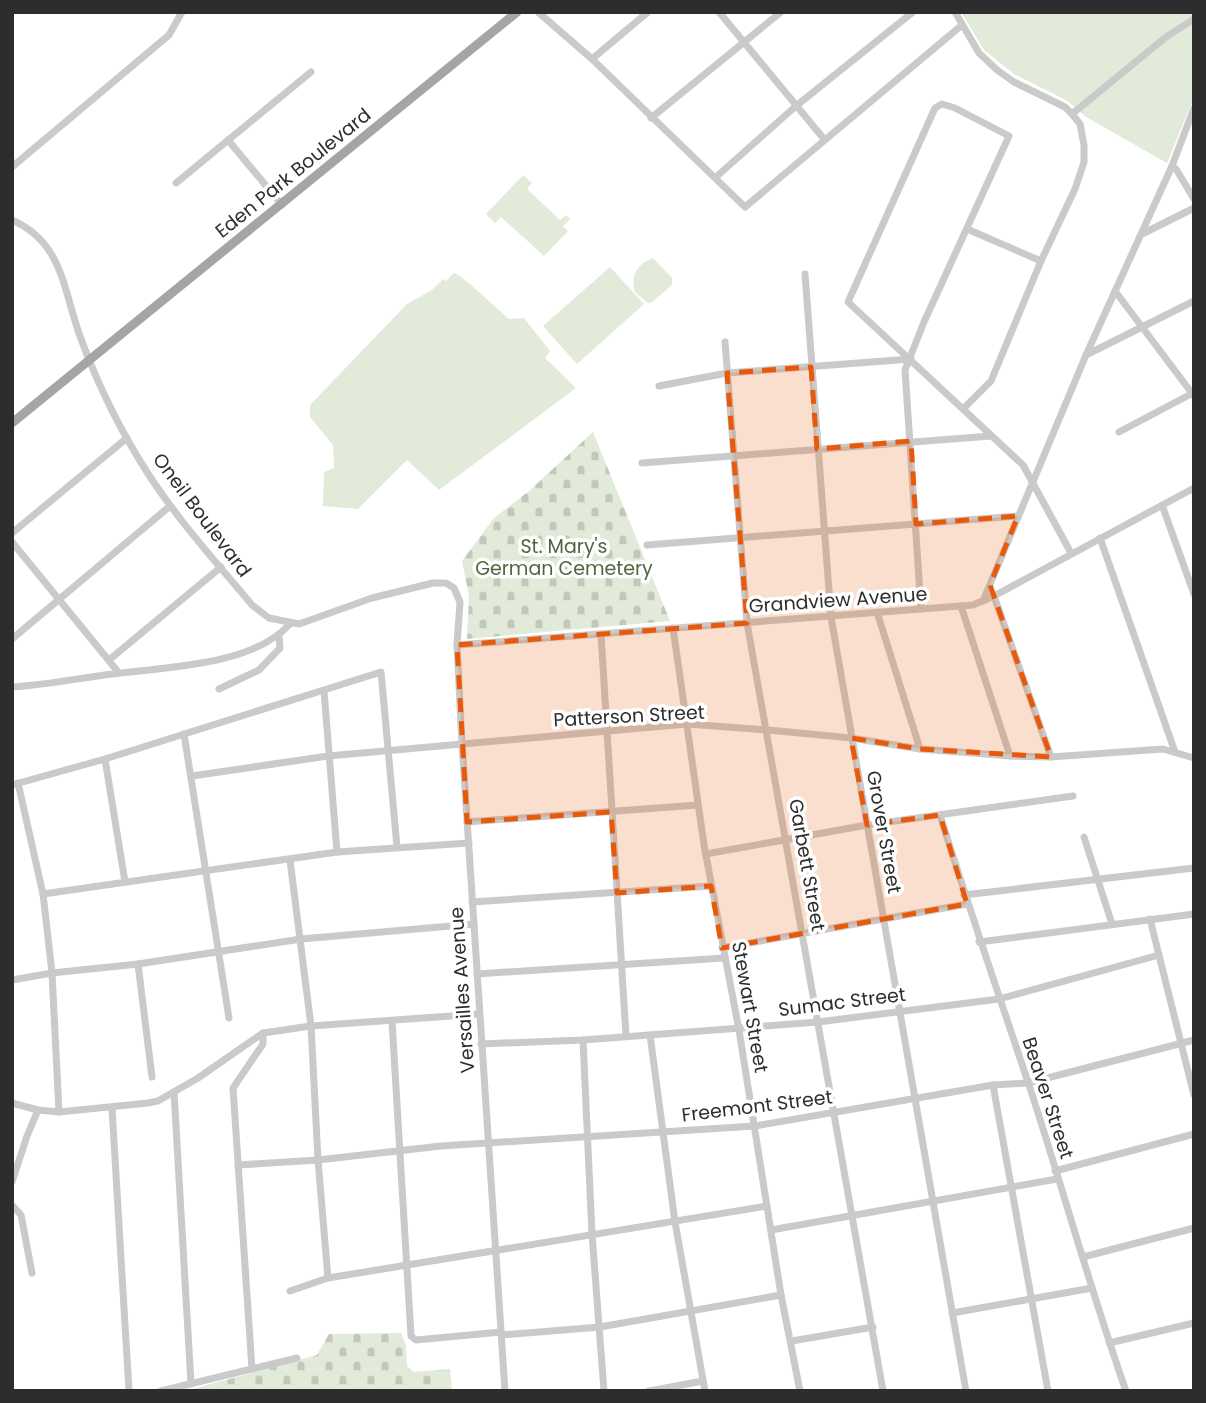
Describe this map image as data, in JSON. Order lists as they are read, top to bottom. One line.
{"streets":{"main road":["Eden Park Boulevard"],"street":["Oneil Boulevard","Grandview Avenue","Patterson Street","Grover Street","Garbett Street","Versailles Avenue","Sumac Street","Stewart Street","Beaver Street","Freemont Street"]},"crossings":[["Eden Park Boulevard","Oneil Boulevard"],["Oneil Boulevard","Versailles Avenue"],["Grandview Avenue","Grover Street"],["Grandview Avenue","Garbett Street"],["Grandview Avenue","Versailles Avenue"],["Grandview Avenue","Stewart Street"],["Patterson Street","Grover Street"],["Patterson Street","Garbett Street"],["Patterson Street","Versailles Avenue"],["Patterson Street","Stewart Street"],["Grover Street","Sumac Street"],["Grover Street","Freemont Street"],["Garbett Street","Sumac Street"],["Garbett Street","Freemont Street"],["Versailles Avenue","Sumac Street"],["Versailles Avenue","Freemont Street"],["Sumac Street","Stewart Street"],["Sumac Street","Beaver Street"],["Stewart Street","Freemont Street"],["Beaver Street","Freemont Street"]],"parks":["St. Mary's German Cemetery"]}
